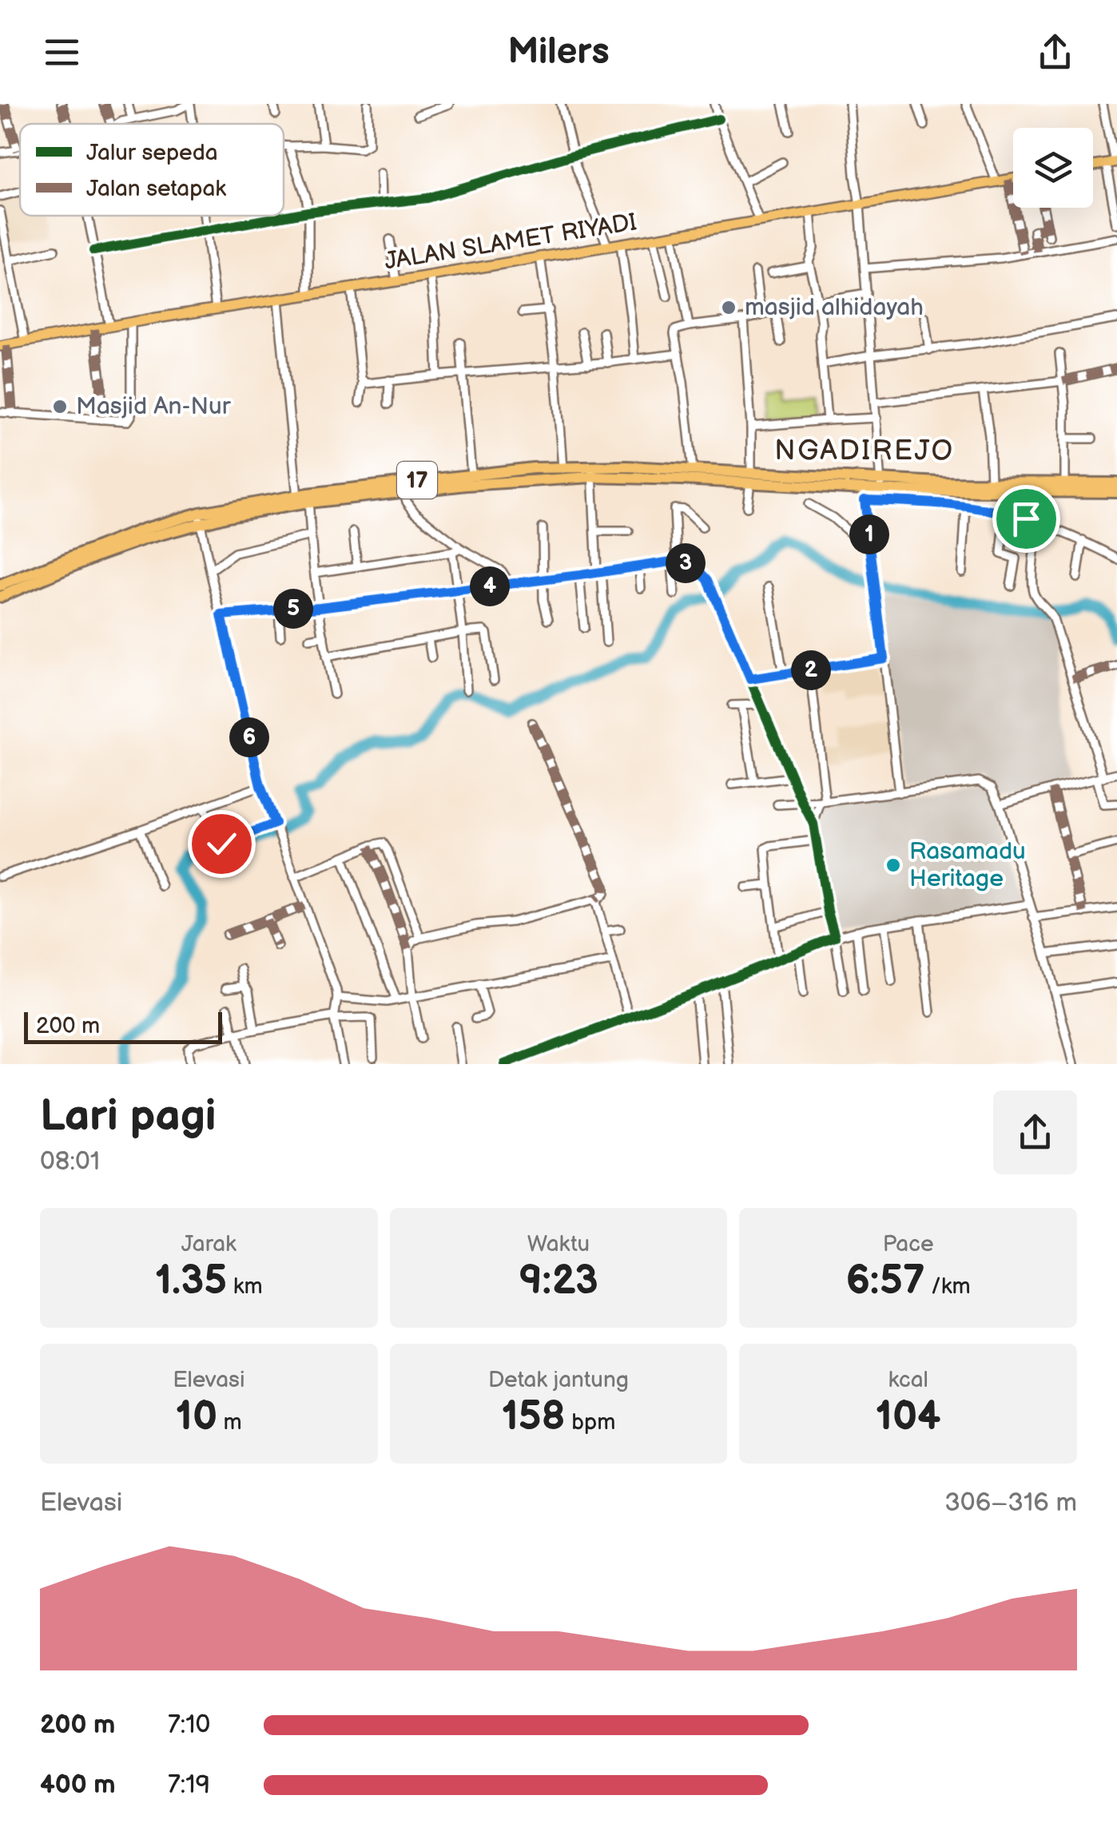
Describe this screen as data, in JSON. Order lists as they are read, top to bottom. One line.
{"streets":{"highway":["17"],"main road":["JALAN SLAMET RIYADI"]},"districts":["NGADIREJO"],"places":["masjid alhidayah","Masjid An-Nur","Rasamadu Heritage"],"legend":["Jalur sepeda","Jalan setapak"],"scale_bar":"200 m","page":{"header":"Milers","pins":["1","3","4","5","2","6"],"scale":"200 m","heading":["Lari pagi","08:01"],"stats":[["Jarak","1.35 km"],["Waktu","9:23"],["Pace","6:57 /km"],["Elevasi","10 m"],["Detak jantung","158 bpm"],["kcal","104"]],"chart":["Elevasi","306–316 m"],"list":[{"name":"200 m","note":"7:10"},{"name":"400 m","note":"7:19"}]}}
